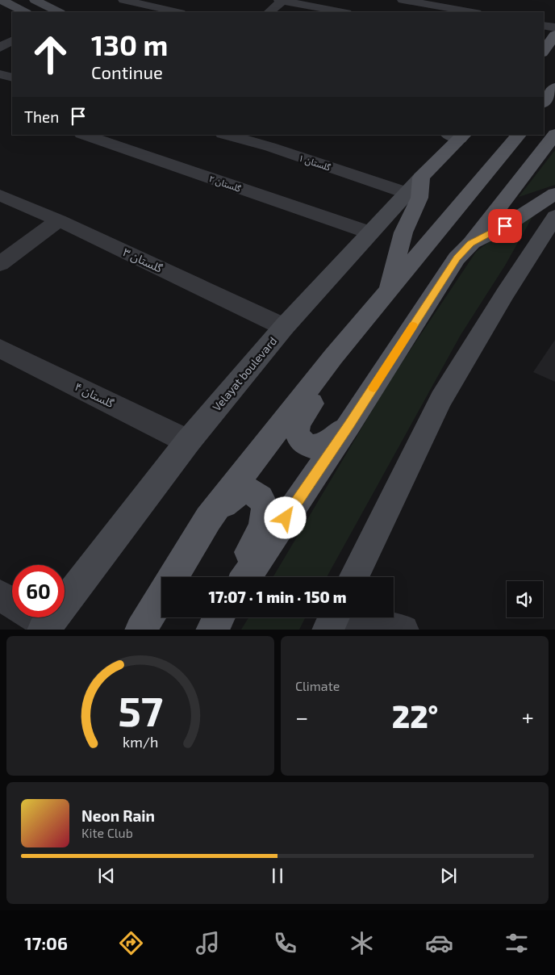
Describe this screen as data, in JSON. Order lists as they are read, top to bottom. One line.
{"streets":{"main road":["Velayat boulevard"],"street":["گلستان ۱","گلستان ۲","گلستان ۳","گلستان ۴"]},"crossings":[["گلستان ۱","Velayat boulevard"],["گلستان ۲","Velayat boulevard"],["گلستان ۳","Velayat boulevard"],["Velayat boulevard","گلستان ۴"]],"page":{"turn":["130 m","Continue"],"then":"Then","limit":"60","trip":"17:07 · 1 min · 150 m","tile":"Climate","heat":["−","22°","+"],"song":["Neon Rain","Kite Club"],"tabs":"17:06","gauge":["57","km/h"]}}
